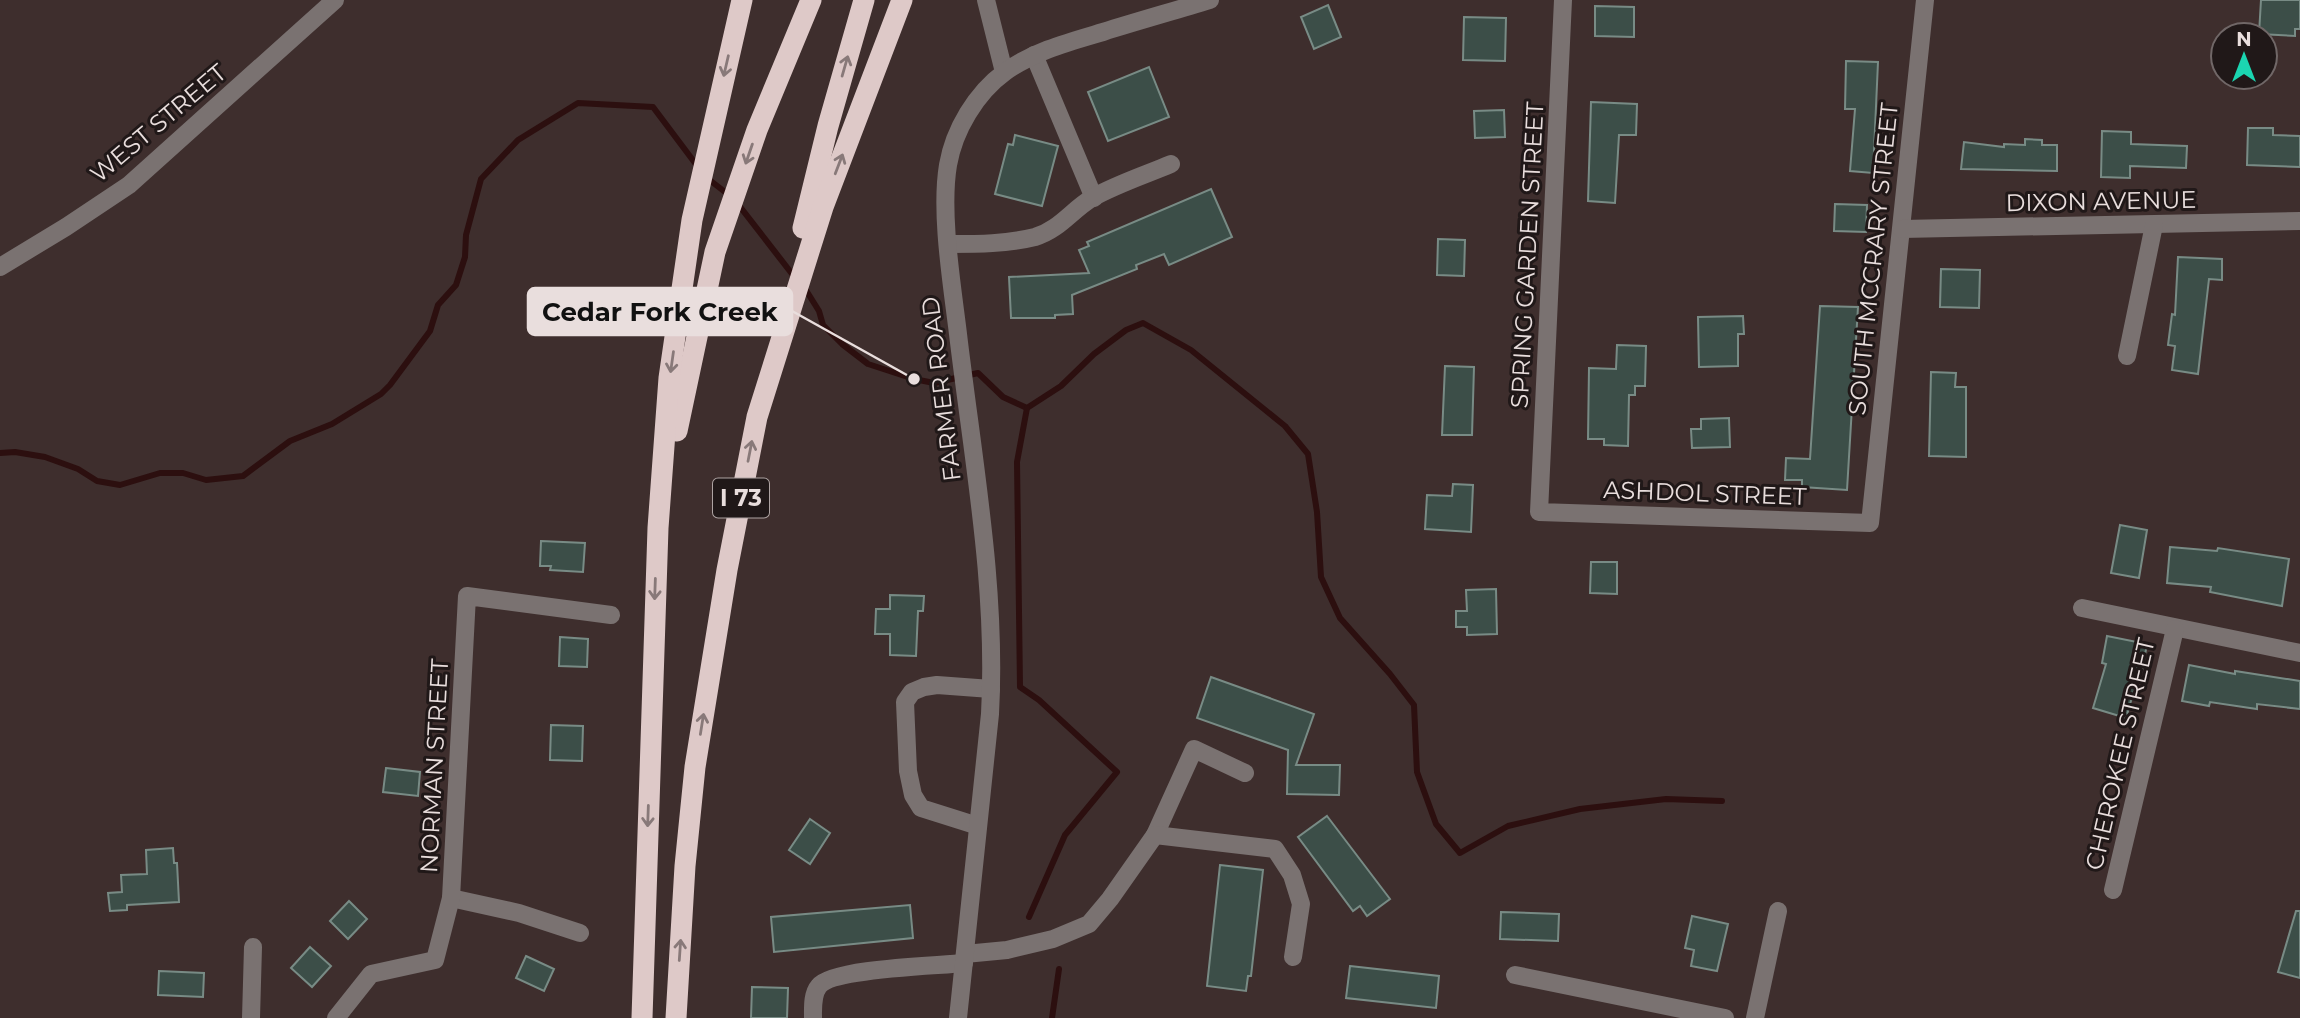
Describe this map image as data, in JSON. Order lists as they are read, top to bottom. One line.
{"streets":{"highway":["I 73"],"street":["WEST STREET","DIXON AVENUE","SPRING GARDEN STREET","SOUTH MCCRARY STREET","FARMER ROAD","ASHDOL STREET","CHEROKEE STREET","NORMAN STREET"]},"crossings":[["DIXON AVENUE","SOUTH MCCRARY STREET"],["SPRING GARDEN STREET","ASHDOL STREET"],["SOUTH MCCRARY STREET","ASHDOL STREET"]],"places":["Cedar Fork Creek"],"north":"top"}
